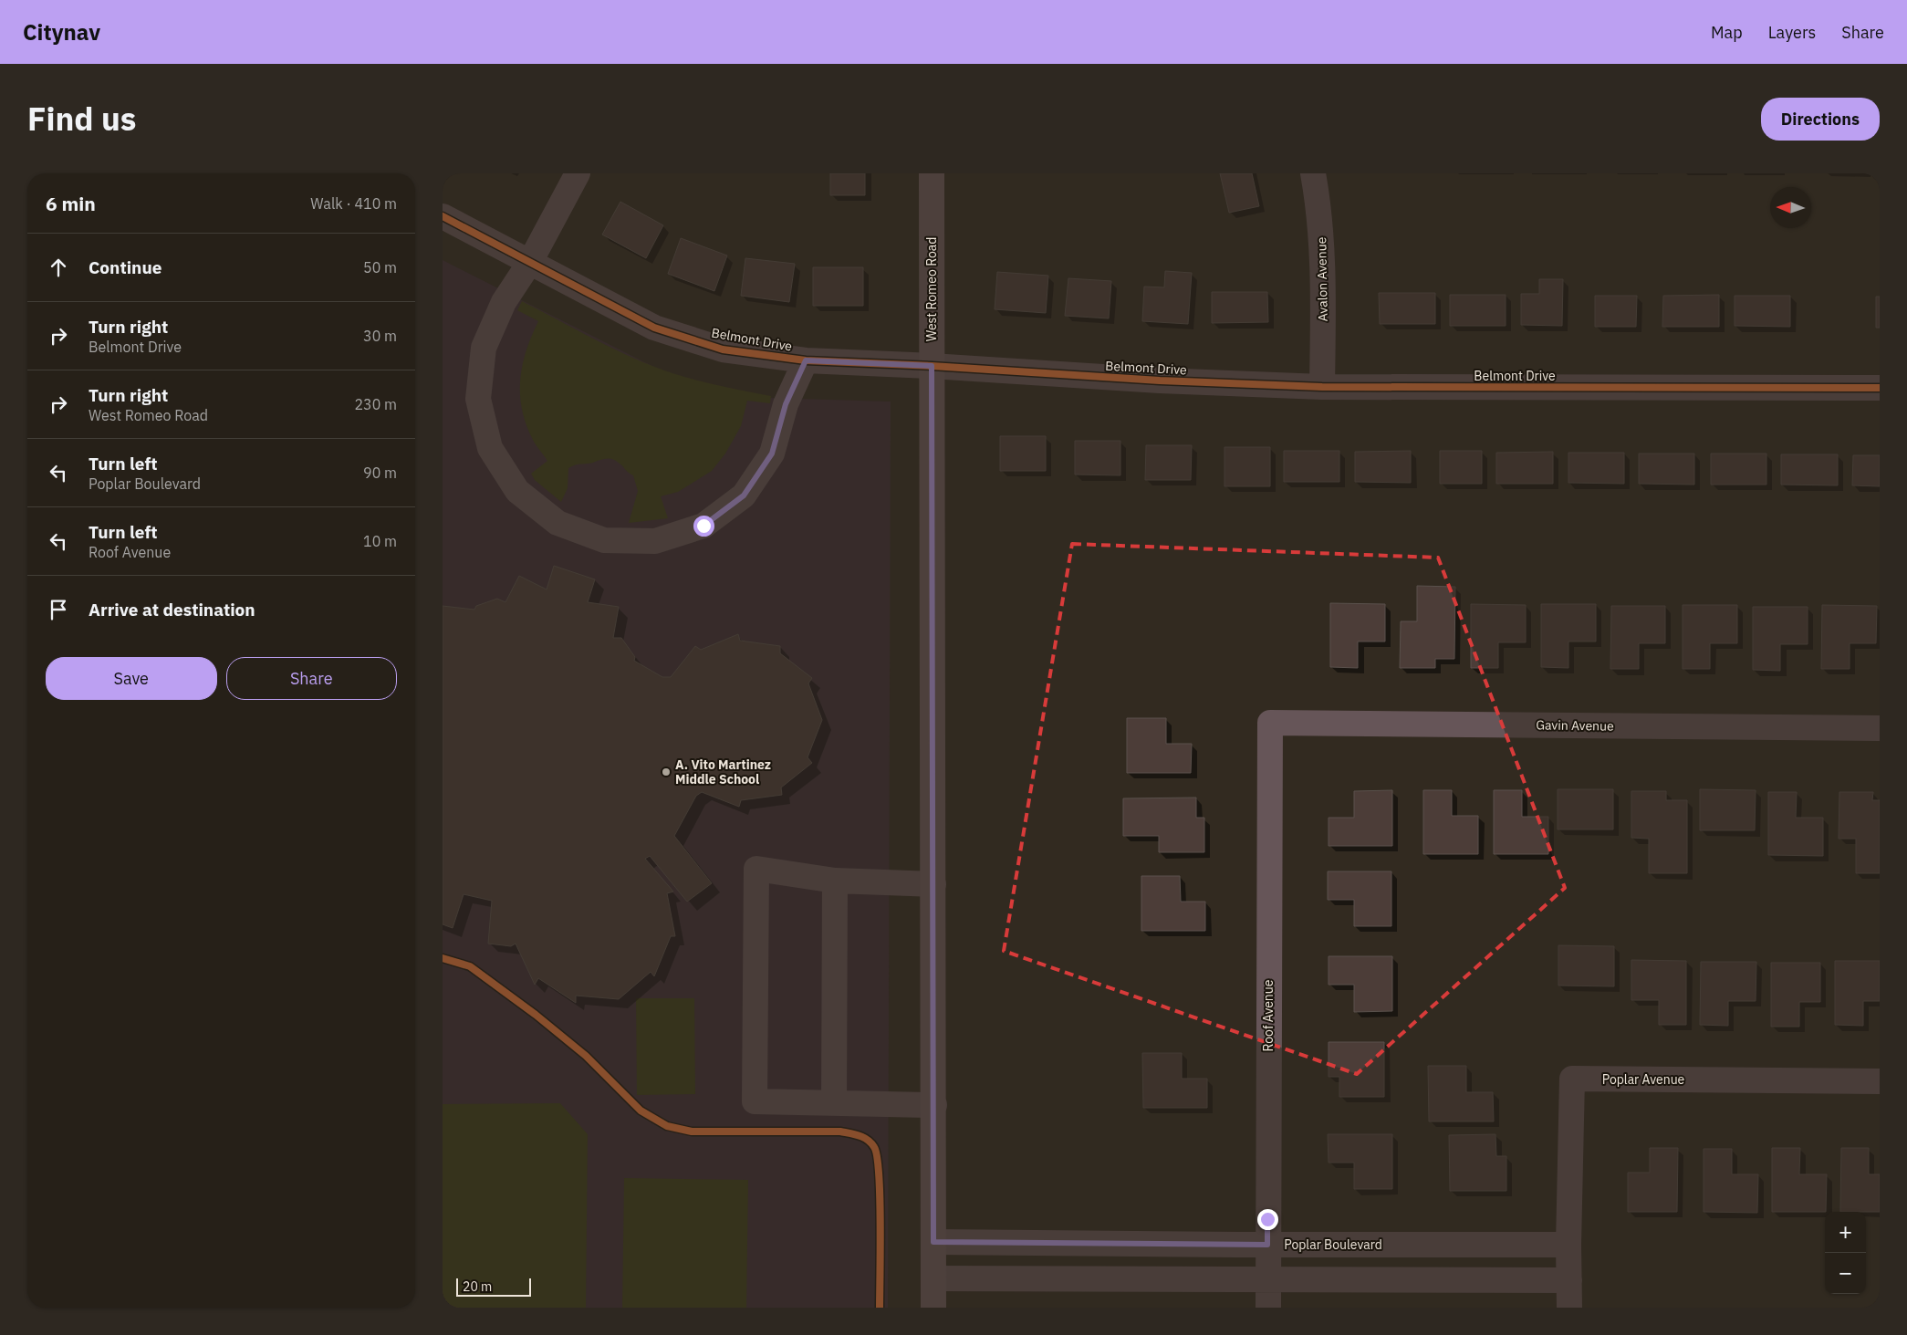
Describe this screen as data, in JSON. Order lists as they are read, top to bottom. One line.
{"streets":{"main road":["West Romeo Road"],"street":["Avalon Avenue","Belmont Drive","Gavin Avenue","Roof Avenue","Poplar Avenue","Poplar Boulevard"]},"crossings":[["Avalon Avenue","Belmont Drive"],["West Romeo Road","Belmont Drive"],["West Romeo Road","Poplar Boulevard"],["Gavin Avenue","Roof Avenue"],["Roof Avenue","Poplar Boulevard"],["Poplar Avenue","Poplar Boulevard"]],"places":["A. Vito Martinez Middle School"],"scale_bar":"20 m","north":"left","page":{"header":"Citynav","nav":["Map","Layers","Share"],"title":"Find us","buttons":["Directions",["Save","Share"]],"heading":["6 min","Walk · 410 m"],"list":[["Continue","50 m"],["Turn right","Belmont Drive","30 m"],["Turn right","West Romeo Road","230 m"],["Turn left","Poplar Boulevard","90 m"],["Turn left","Roof Avenue","10 m"],"Arrive at destination"],"map_buttons":["+","−"],"scale":"20 m"}}
